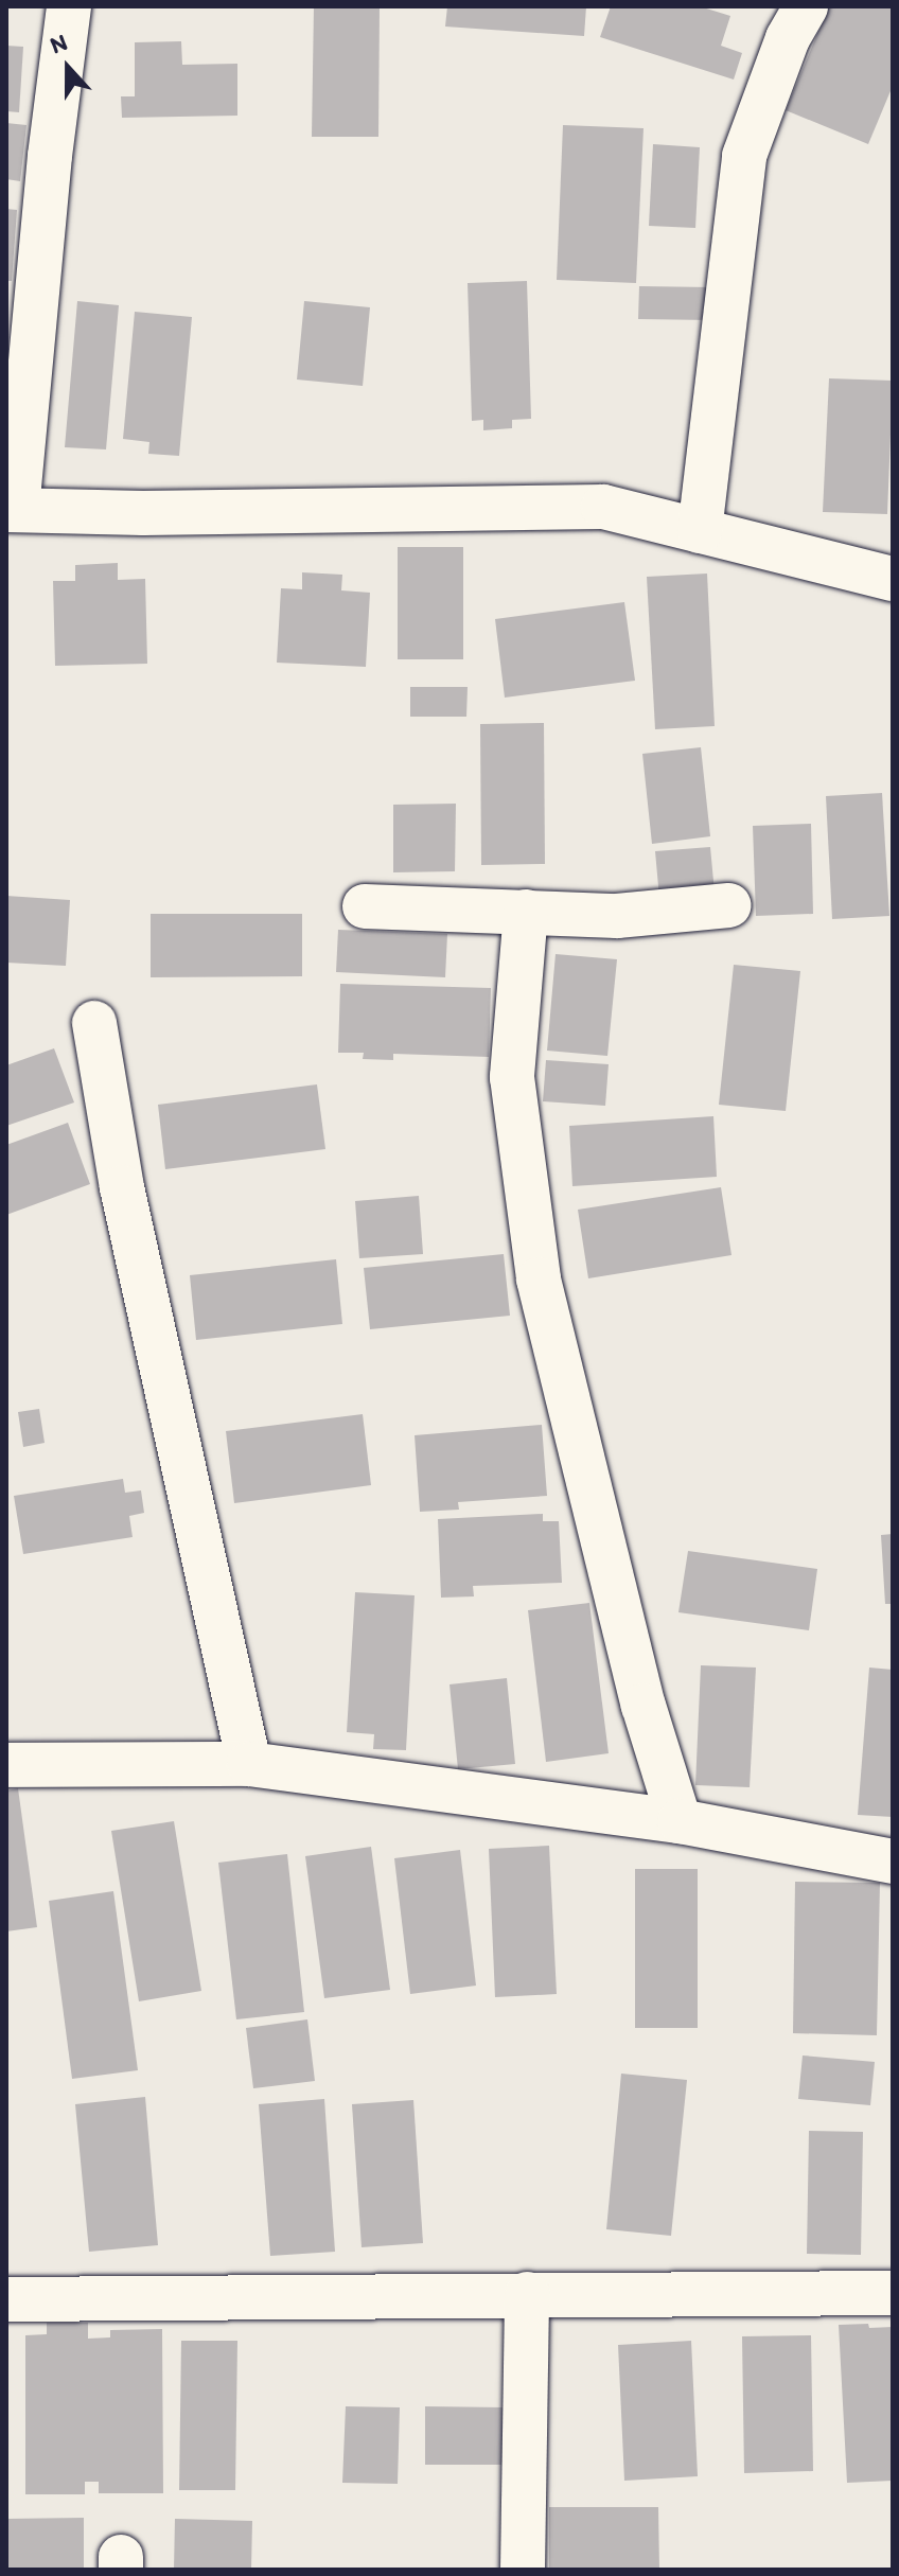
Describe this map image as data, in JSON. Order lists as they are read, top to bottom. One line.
{"north":"top"}
